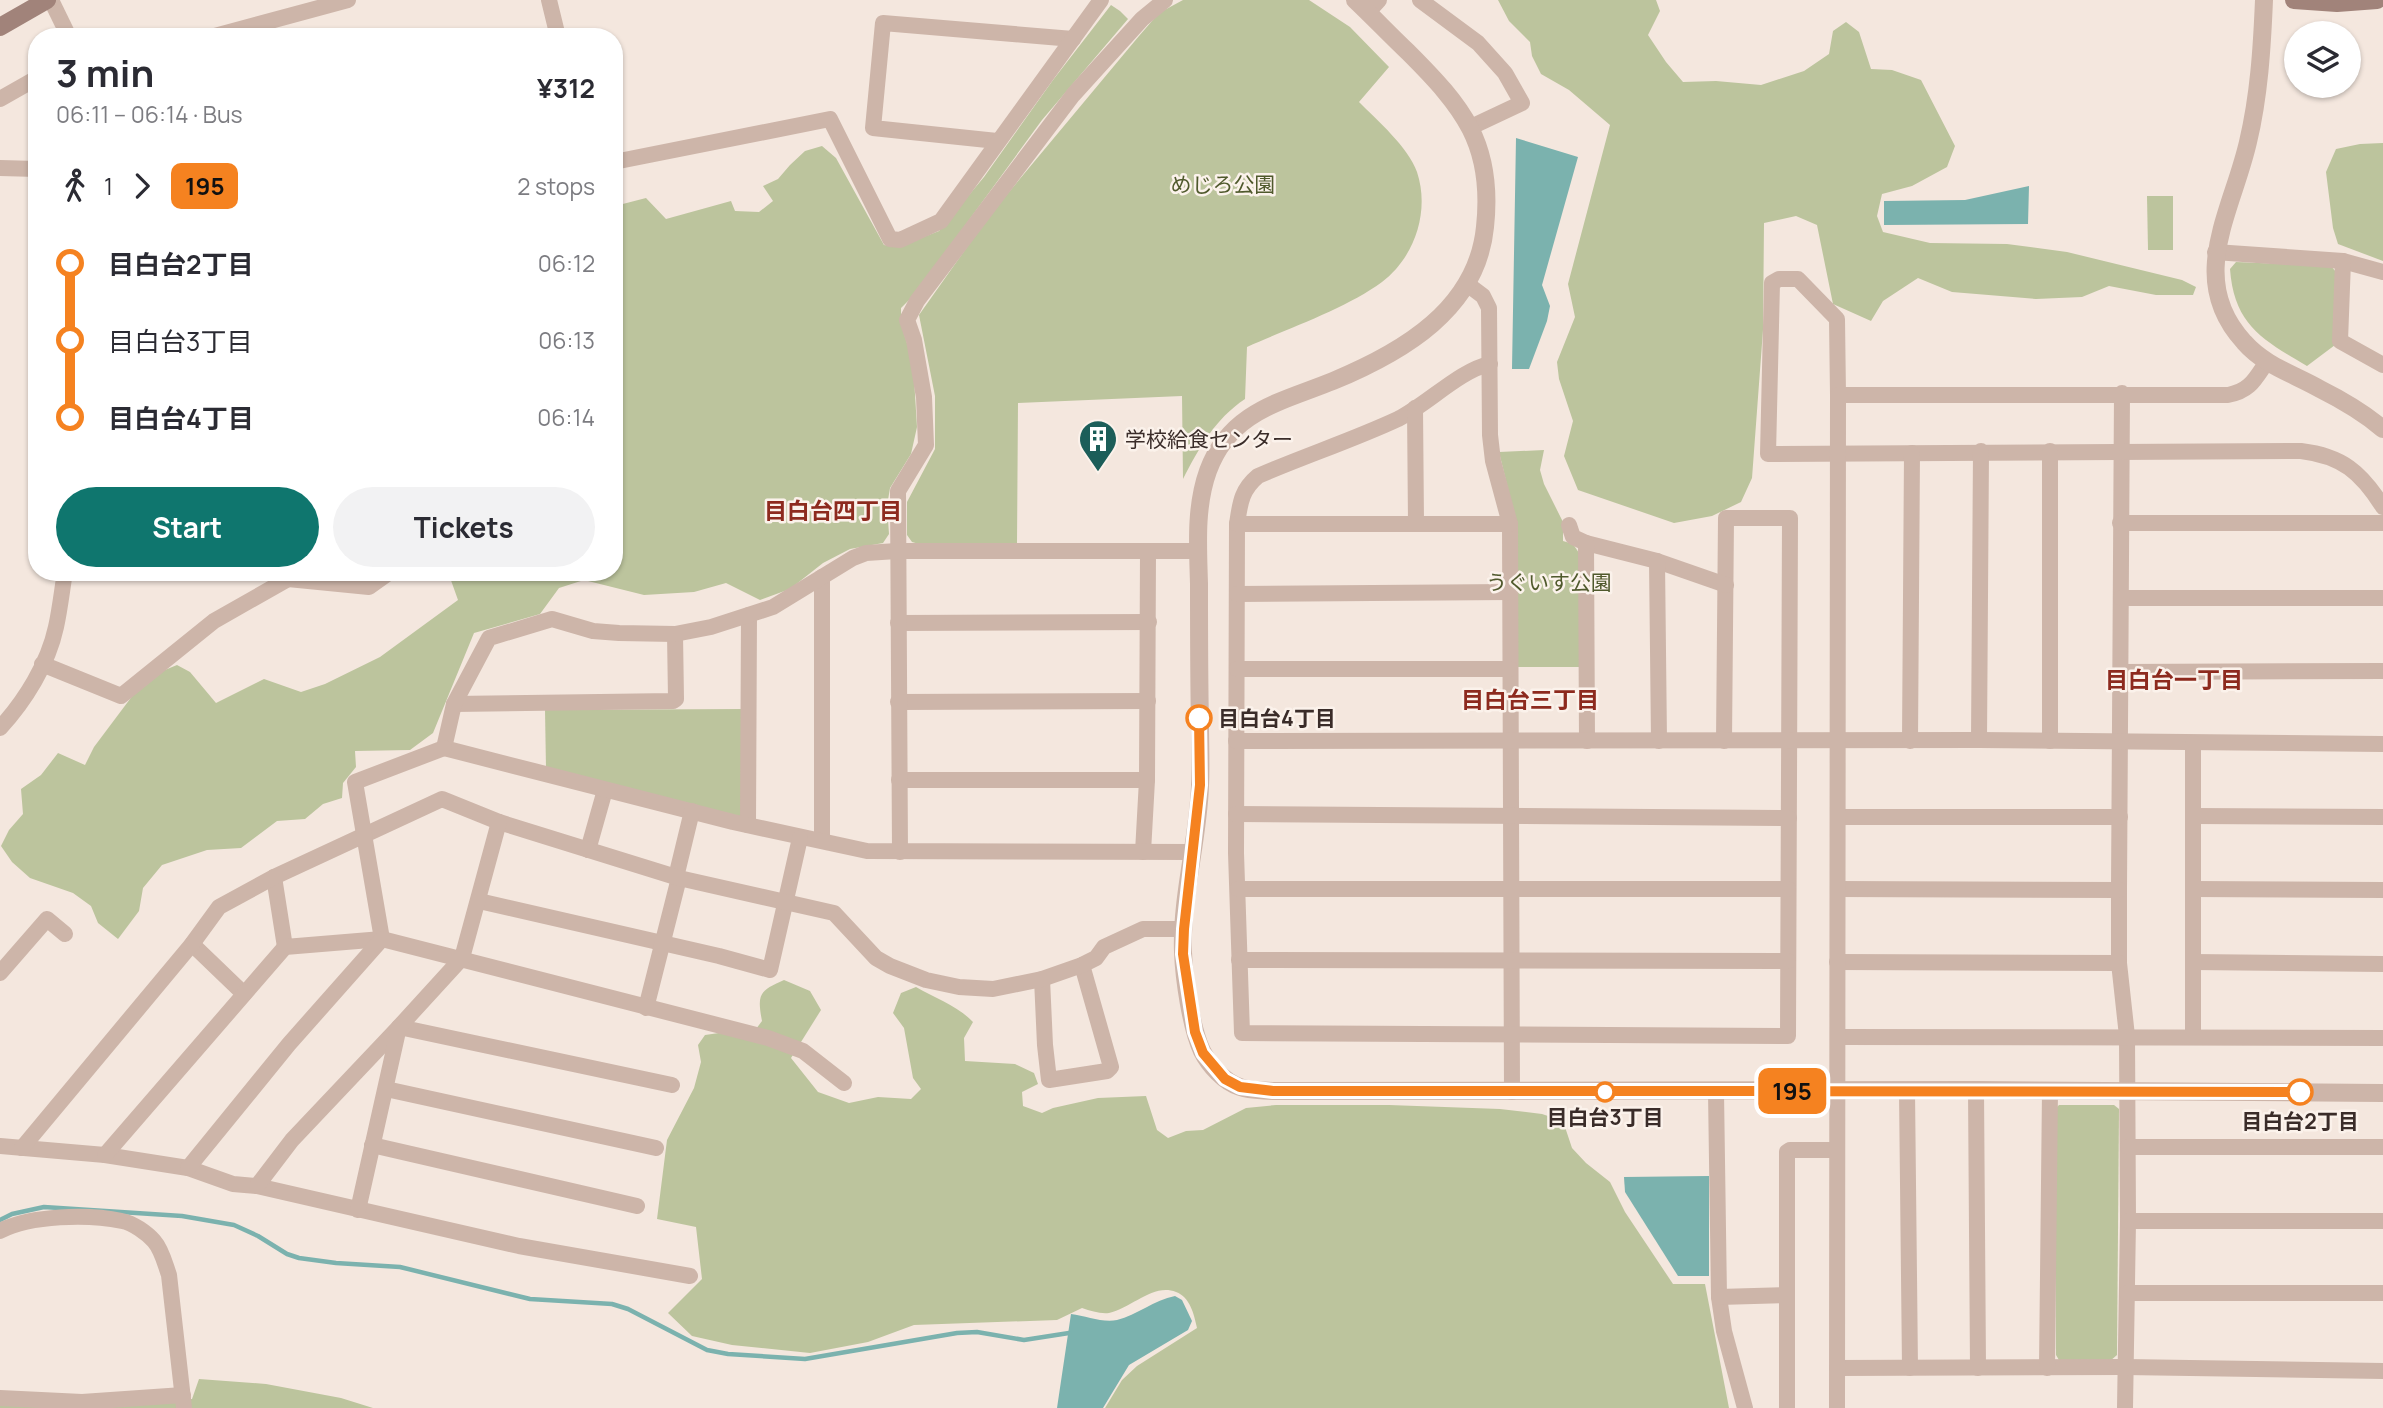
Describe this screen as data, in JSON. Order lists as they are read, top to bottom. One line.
{"districts":["目白台四丁目","目白台一丁目","目白台三丁目"],"parks":["めじろ公園","うぐいす公園"],"places":{"building":["学校給食センター"],"other":["目白台4丁目","目白台3丁目","目白台2丁目"]},"lines":["bus line 195"],"page":{"on_map":"195","heading":["3 min","06:11 – 06:14 · Bus","¥312"],"legs":["1","195","2 stops"],"list":[{"name":"目白台2丁目","value":"06:12"},{"name":"目白台3丁目","value":"06:13"},{"name":"目白台4丁目","value":"06:14"}],"buttons":["Start","Tickets"]}}
